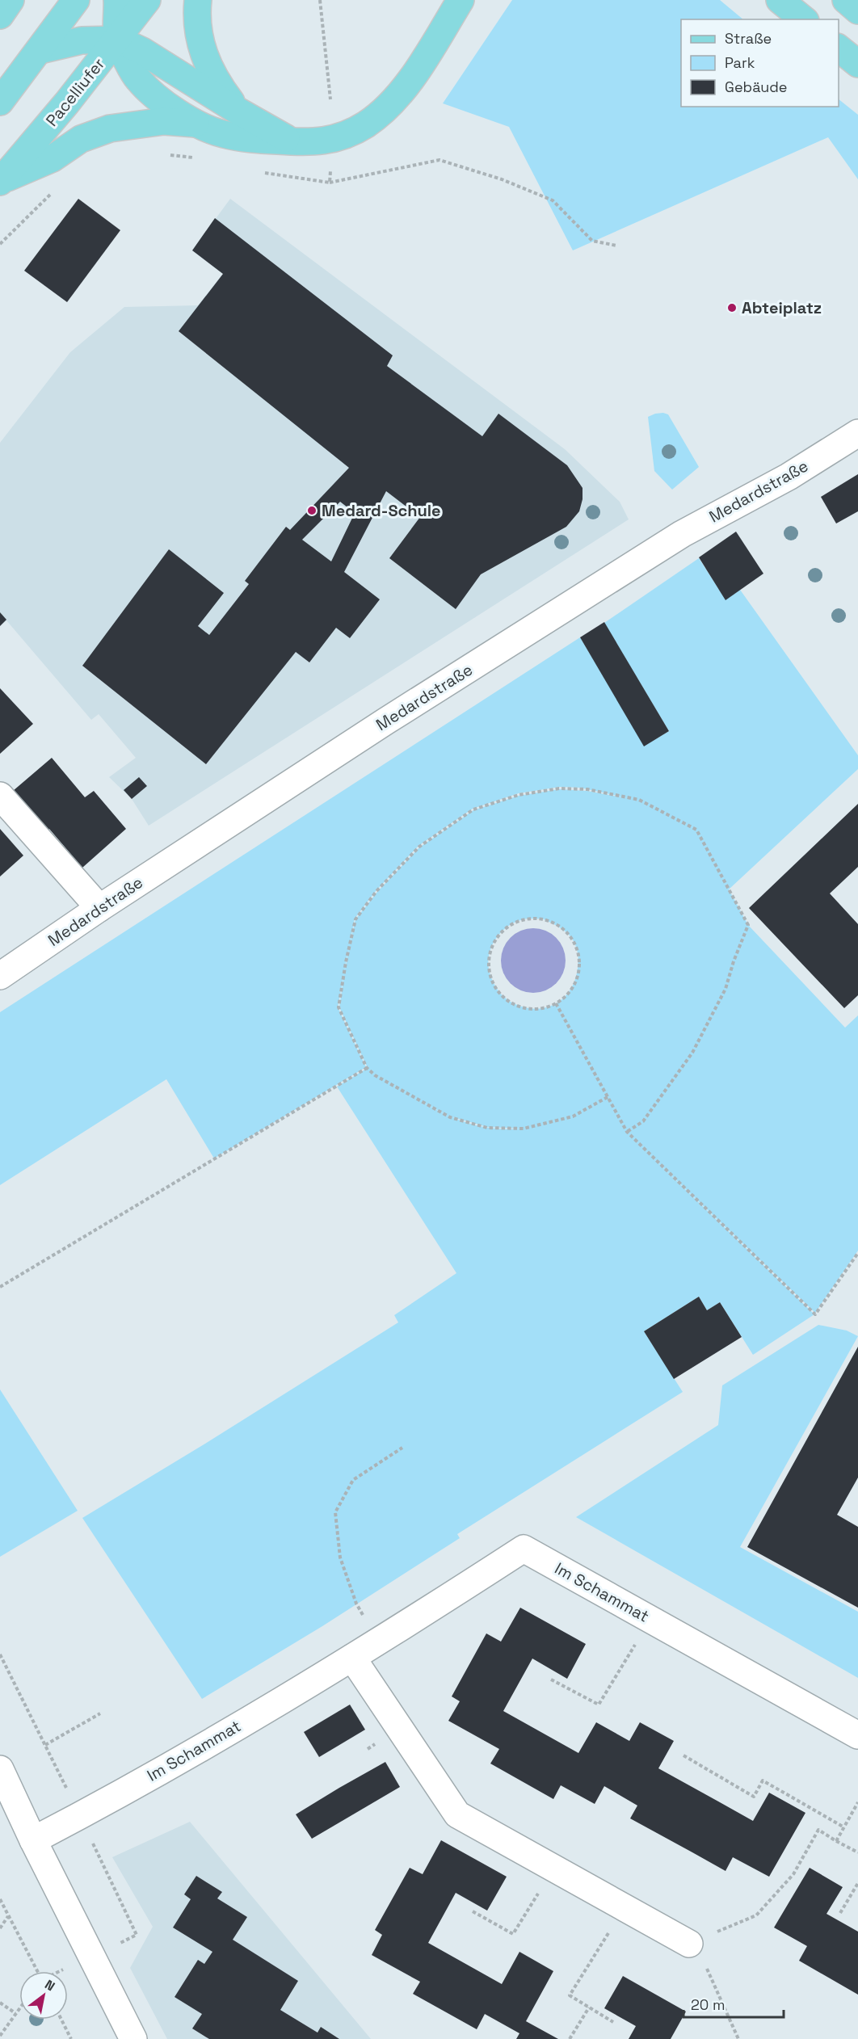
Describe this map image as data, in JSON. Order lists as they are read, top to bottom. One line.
{"streets":{"main road":["Pacelliufer"],"street":["Medardstraße","Im Schammat"]},"places":["Abteiplatz","Medard-Schule"],"legend":["Straße","Park","Gebäude"],"scale_bar":"20 m","north":"top right"}
